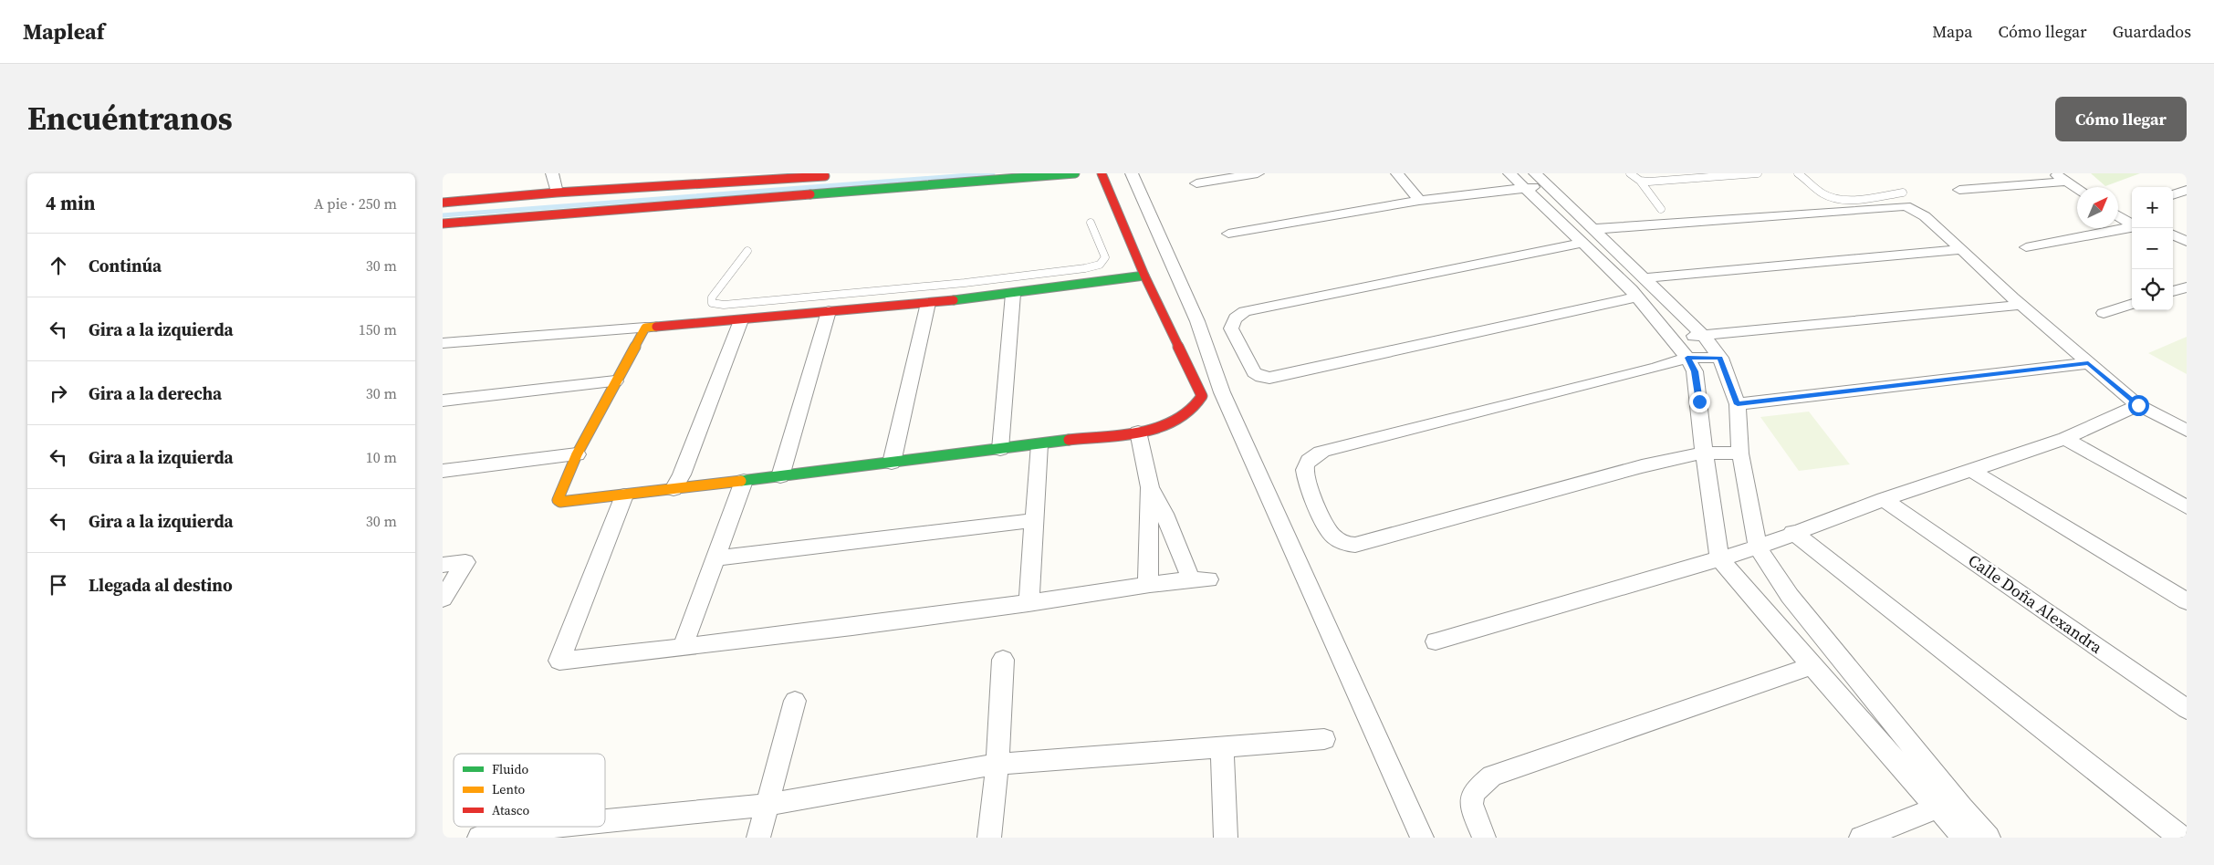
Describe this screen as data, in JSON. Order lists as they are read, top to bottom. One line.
{"streets":{"street":["Calle Doña Alexandra"]},"legend":["Fluido","Lento","Atasco"],"north":"top right","page":{"header":"Mapleaf","nav":["Mapa","Cómo llegar","Guardados"],"title":"Encuéntranos","buttons":"Cómo llegar","heading":["4 min","A pie · 250 m"],"map_buttons":["+","−"],"list":[["Continúa","30 m"],["Gira a la izquierda","150 m"],["Gira a la derecha","30 m"],["Gira a la izquierda","10 m"],["Gira a la izquierda","30 m"],"Llegada al destino"]}}
